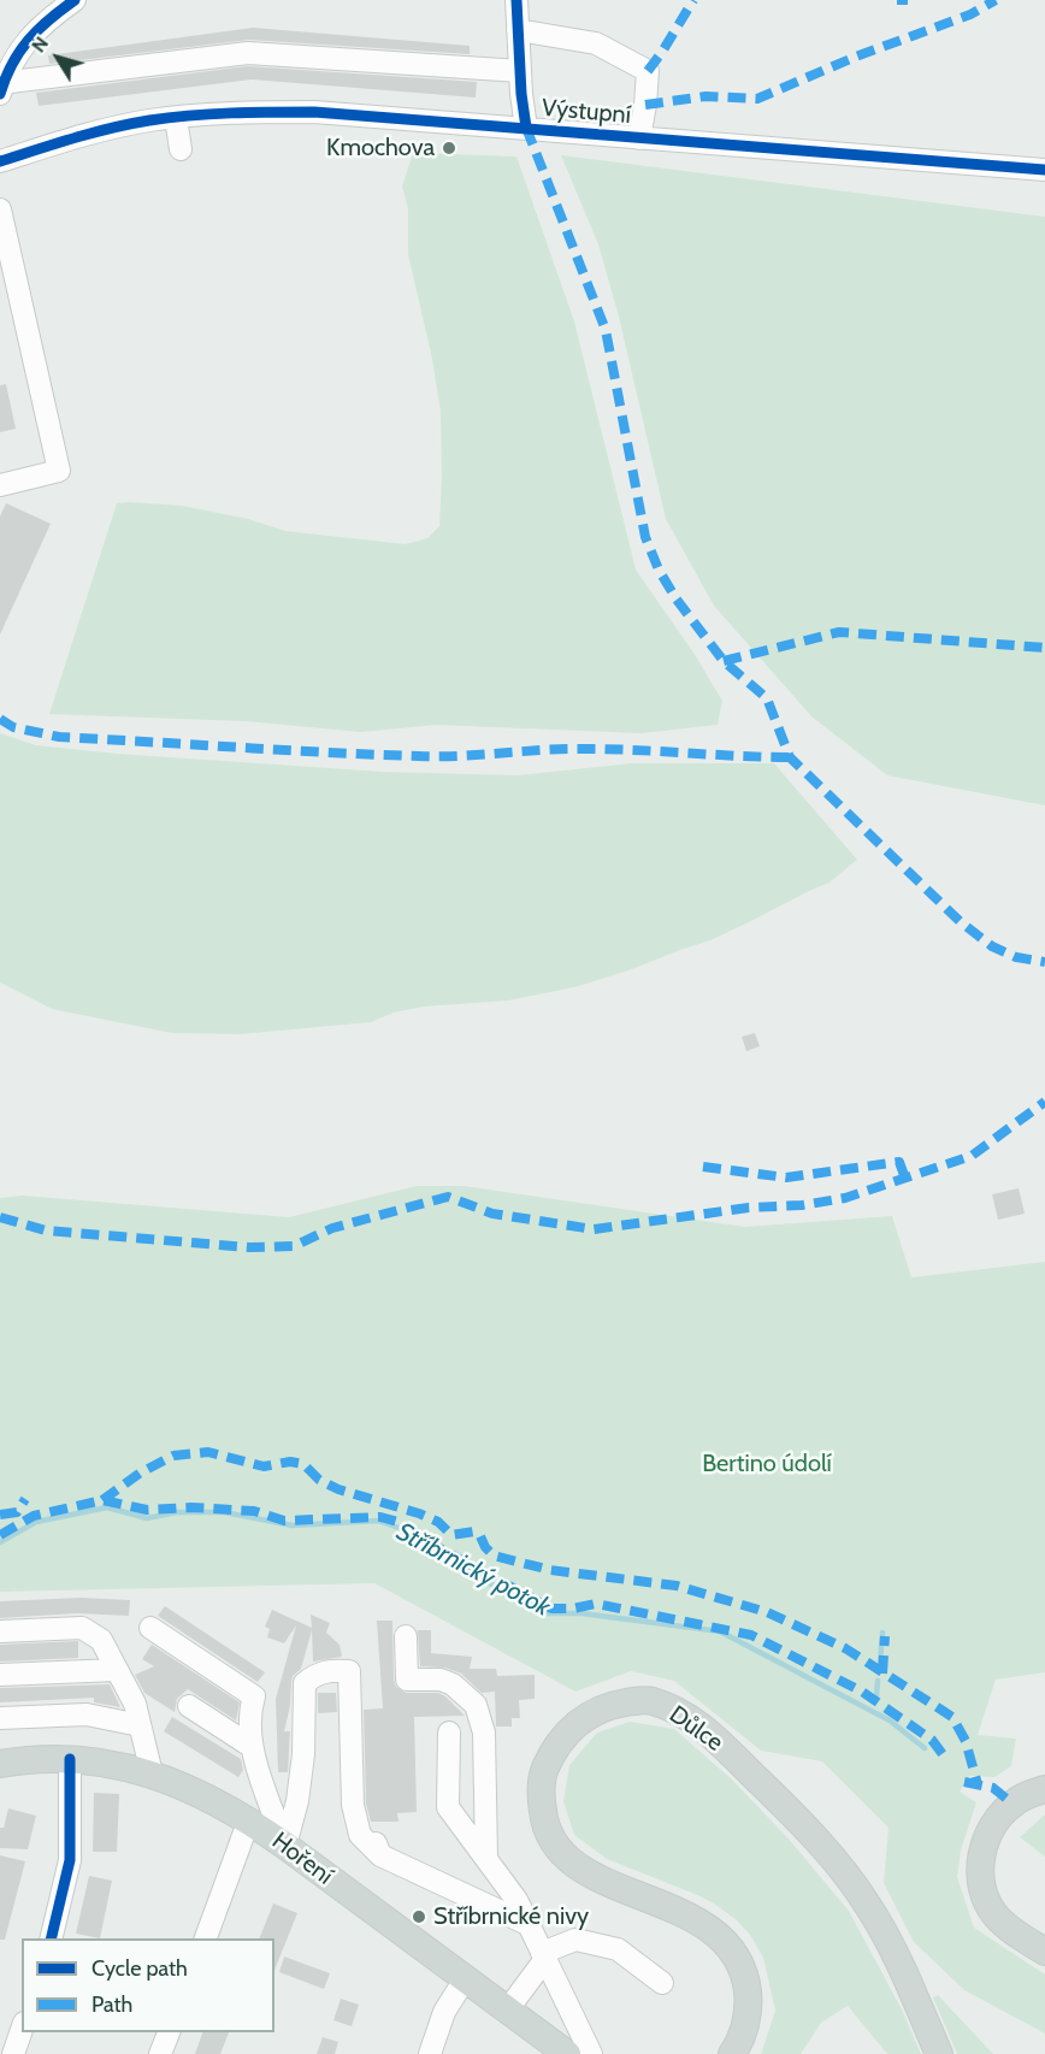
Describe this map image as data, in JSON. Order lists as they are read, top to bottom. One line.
{"streets":{"main road":["Důlce","Hoření"],"street":["Výstupní"]},"water":["Stříbrnický potok"],"parks":["Bertino údolí"],"places":["Kmochova","Stříbrnické nivy"],"legend":["Cycle path","Path"],"north":"top left"}
